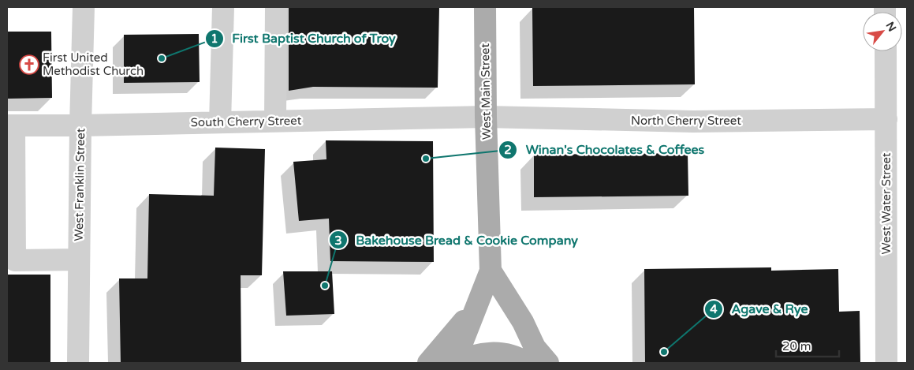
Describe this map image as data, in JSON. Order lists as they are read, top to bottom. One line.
{"streets":{"main road":["West Main Street"],"street":["North Cherry Street","South Cherry Street","West Franklin Street","West Water Street"]},"crossings":[["West Main Street","North Cherry Street"],["West Main Street","South Cherry Street"],["North Cherry Street","South Cherry Street"],["North Cherry Street","West Water Street"],["South Cherry Street","West Franklin Street"]],"places":{"other":["First Baptist Church of Troy","Winan's Chocolates & Coffees","Bakehouse Bread & Cookie Company","Agave & Rye"],"church":["First United Methodist Church"]},"scale_bar":"20 m","north":"top right"}
